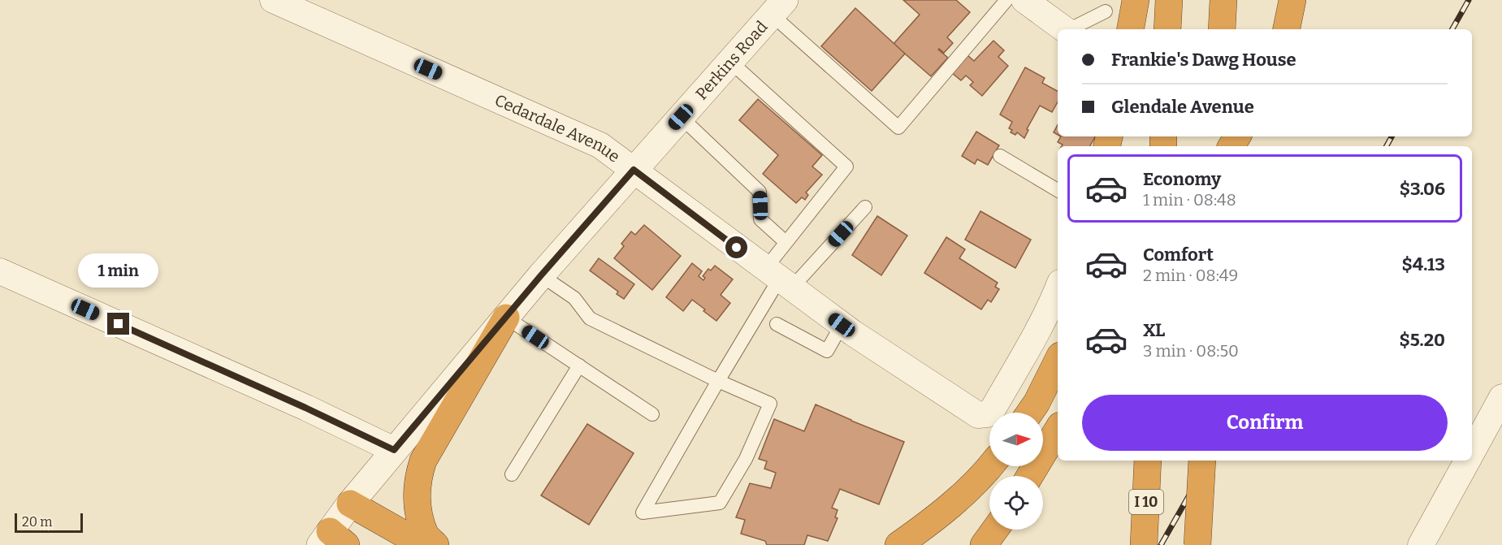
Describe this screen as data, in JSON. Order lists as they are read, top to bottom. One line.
{"streets":{"highway":["I 10"],"street":["Perkins Road","Cedardale Avenue"]},"crossings":[["Perkins Road","Cedardale Avenue"]],"scale_bar":"20 m","north":"right","page":{"banner":["Frankie's Dawg House","Glendale Avenue"],"list":[{"name":"Economy","note":"1 min · 08:48","value":"$3.06"},{"name":"Comfort","note":"2 min · 08:49","value":"$4.13"},{"name":"XL","note":"3 min · 08:50","value":"$5.20"}],"bubble":"1 min","buttons":"Confirm","scale":"20 m"}}
